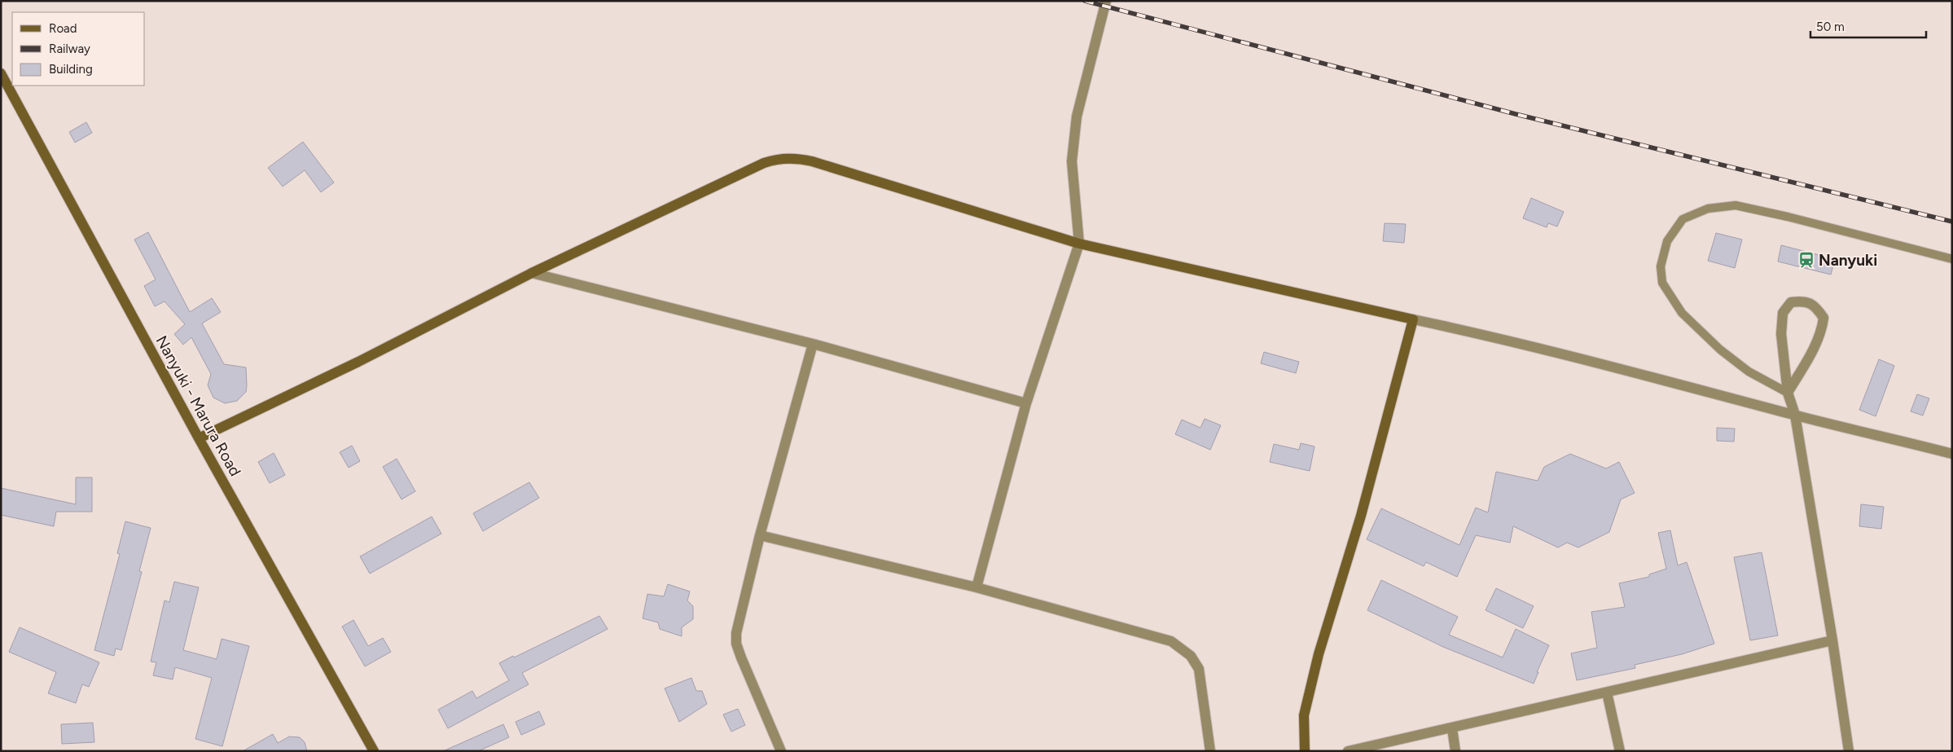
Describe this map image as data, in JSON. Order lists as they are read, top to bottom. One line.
{"streets":{"street":["Nanyuki - Marura Road"]},"places":{"station":["Nanyuki"]},"legend":["Road","Railway","Building"],"scale_bar":"50 m"}
